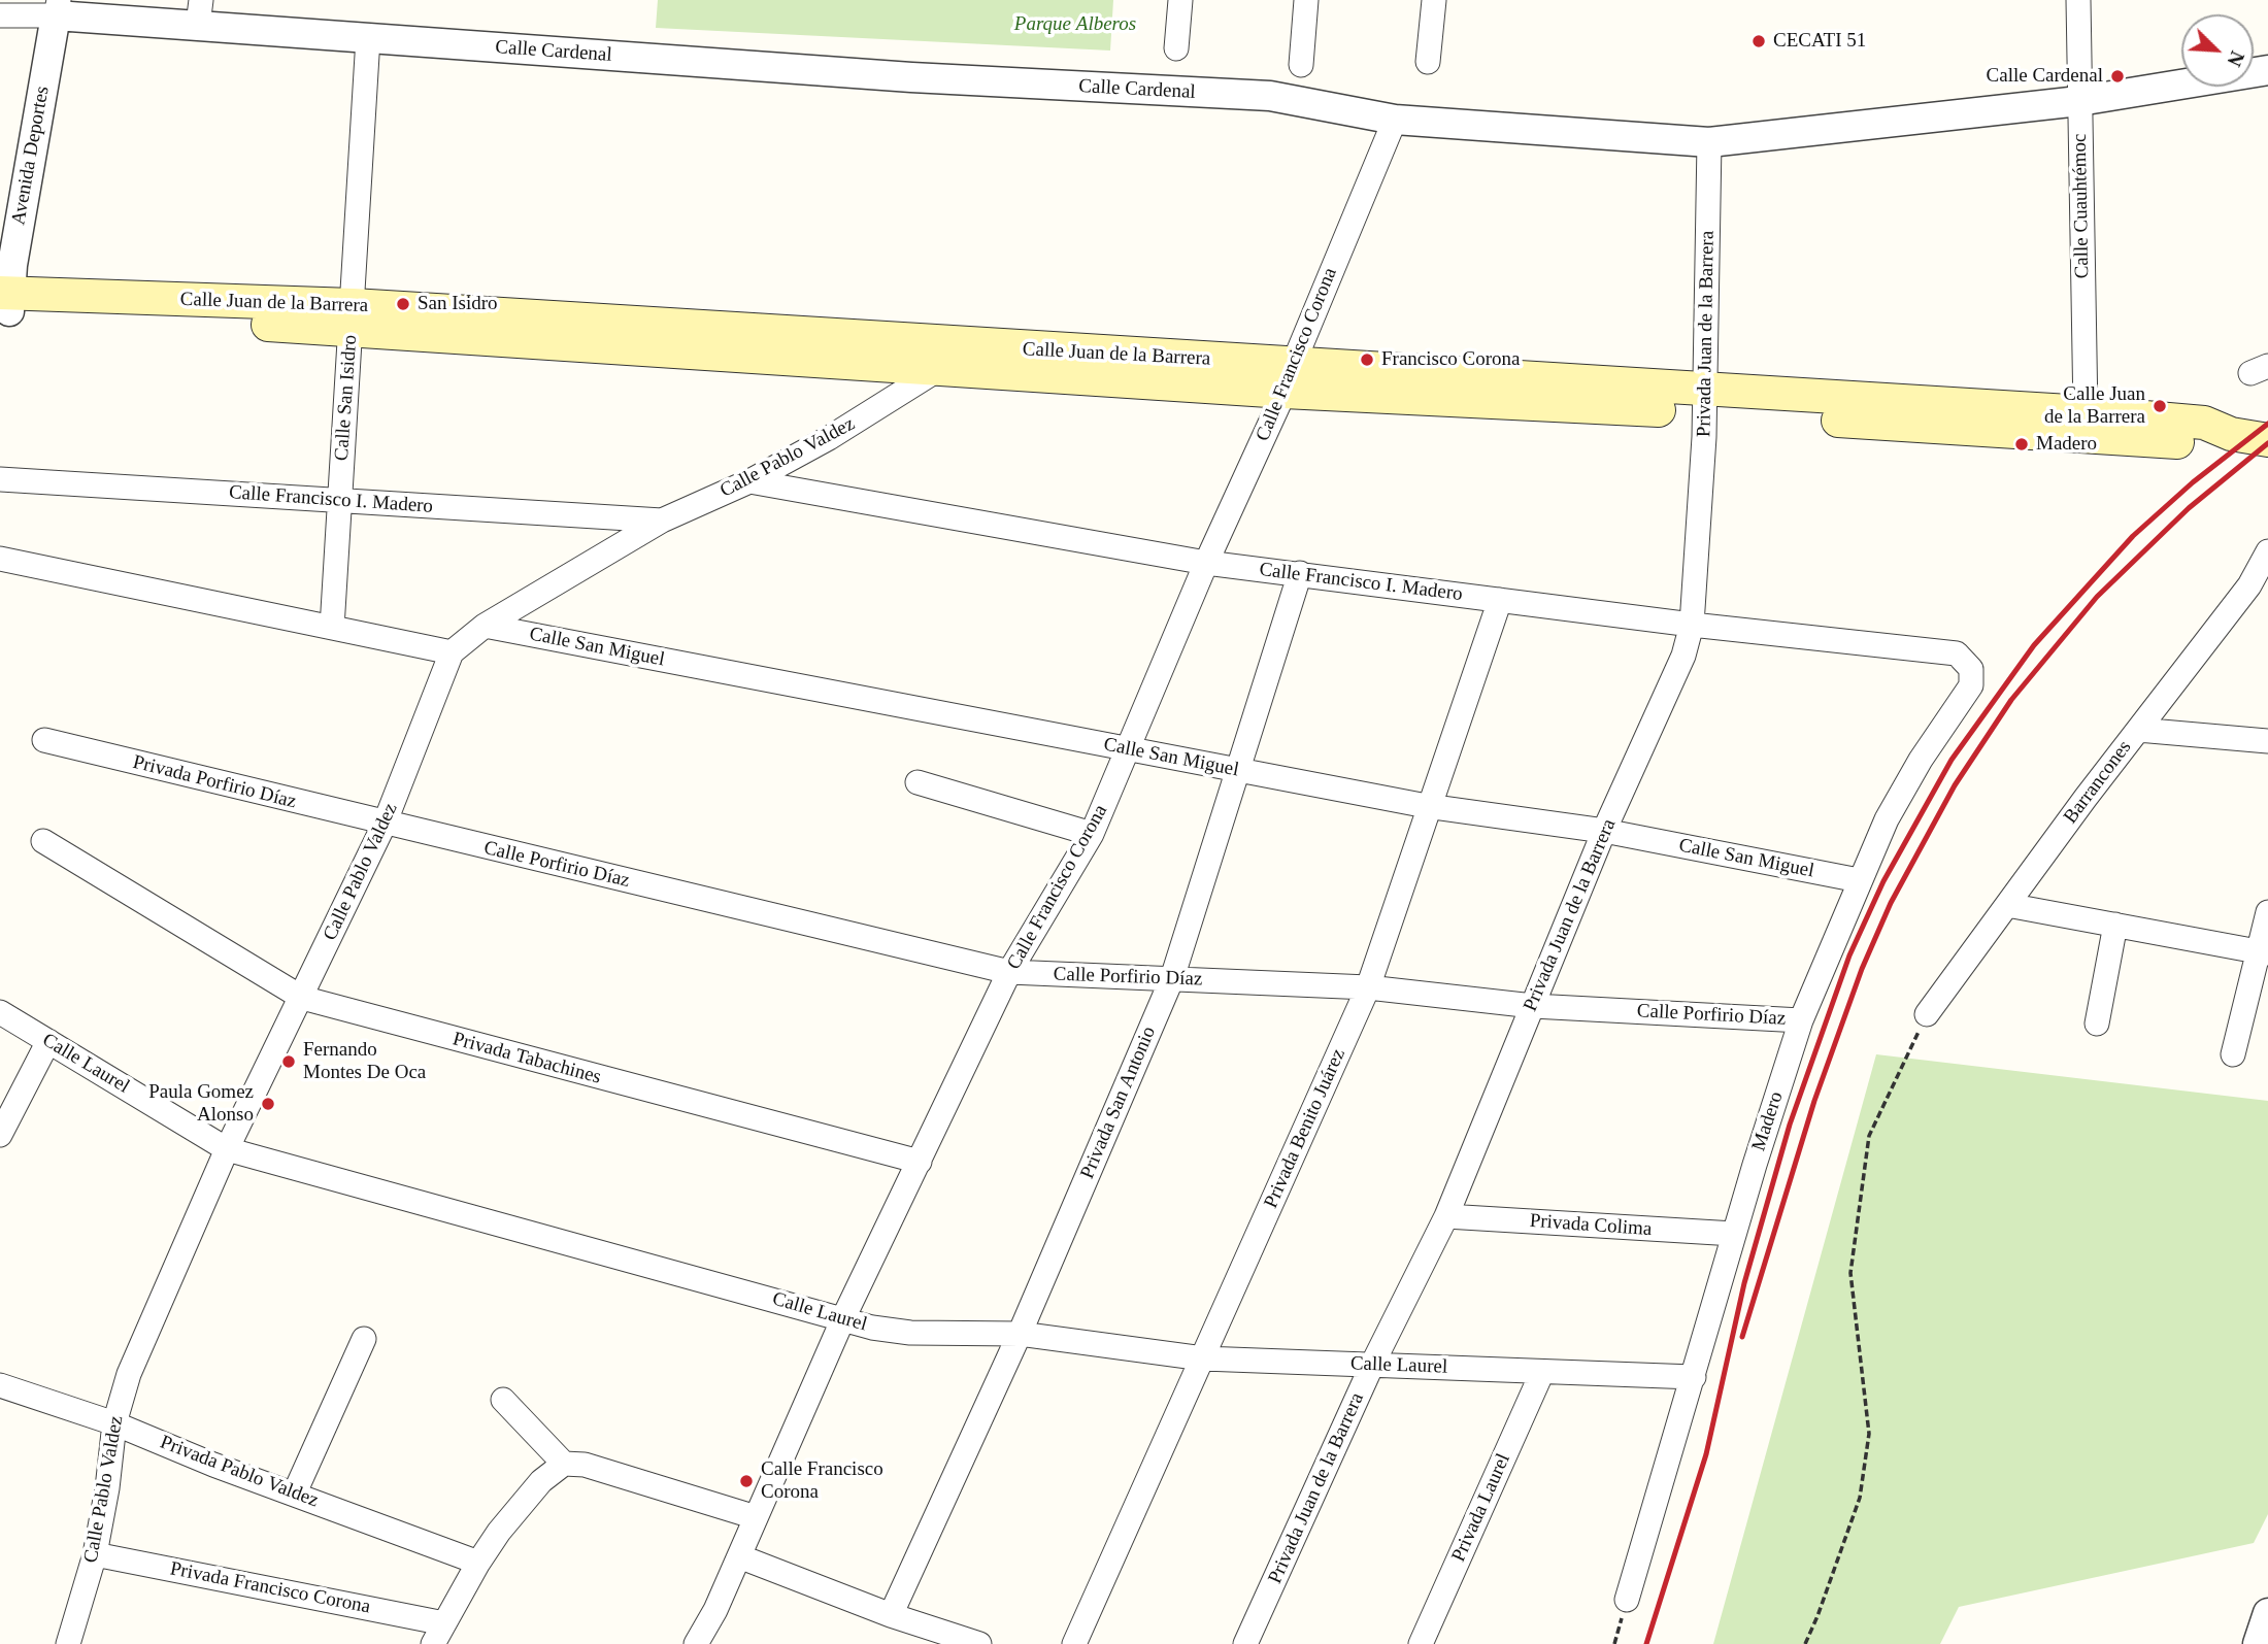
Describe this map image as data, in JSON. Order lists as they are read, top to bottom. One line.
{"streets":{"main road":["Calle Juan de la Barrera"],"street":["Calle Cardenal","Avenida Deportes","Calle Cuauhtémoc","Privada Juan de la Barrera","Calle Francisco Corona","Calle San Isidro","Calle Pablo Valdez","Calle Francisco I. Madero","Calle San Miguel","Privada Porfirio Díaz","Barrancones","Calle Porfirio Díaz","Privada Tabachines","Calle Laurel","Privada San Antonio","Madero","Privada Benito Juárez","Privada Colima","Privada Pablo Valdez","Privada Laurel","Privada Francisco Corona"]},"crossings":[["Calle Cardenal","Avenida Deportes"],["Calle Cardenal","Calle Cuauhtémoc"],["Calle Cardenal","Privada Juan de la Barrera"],["Calle Cardenal","Calle Francisco Corona"],["Calle Cardenal","Calle San Isidro"],["Avenida Deportes","Calle Juan de la Barrera"],["Calle Cuauhtémoc","Calle Juan de la Barrera"],["Calle Juan de la Barrera","Privada Juan de la Barrera"],["Calle Juan de la Barrera","Calle Francisco Corona"],["Calle Juan de la Barrera","Calle San Isidro"],["Calle Juan de la Barrera","Calle Pablo Valdez"],["Privada Juan de la Barrera","Calle Francisco I. Madero"],["Privada Juan de la Barrera","Calle San Miguel"],["Privada Juan de la Barrera","Calle Porfirio Díaz"],["Privada Juan de la Barrera","Calle Laurel"],["Privada Juan de la Barrera","Privada Colima"],["Calle Francisco Corona","Calle Francisco I. Madero"],["Calle Francisco Corona","Calle San Miguel"],["Calle Francisco Corona","Calle Porfirio Díaz"],["Calle Francisco Corona","Privada Tabachines"],["Calle Francisco Corona","Calle Laurel"],["Calle San Isidro","Calle Francisco I. Madero"],["Calle Pablo Valdez","Calle Francisco I. Madero"],["Calle Pablo Valdez","Calle San Miguel"],["Calle Pablo Valdez","Privada Porfirio Díaz"],["Calle Pablo Valdez","Calle Porfirio Díaz"],["Calle Pablo Valdez","Privada Tabachines"],["Calle Pablo Valdez","Calle Laurel"],["Calle Pablo Valdez","Privada Pablo Valdez"],["Calle Pablo Valdez","Privada Francisco Corona"],["Calle Francisco I. Madero","Privada San Antonio"],["Calle Francisco I. Madero","Madero"],["Calle Francisco I. Madero","Privada Benito Juárez"],["Calle San Miguel","Privada San Antonio"],["Calle San Miguel","Madero"],["Calle San Miguel","Privada Benito Juárez"],["Privada Porfirio Díaz","Calle Porfirio Díaz"],["Calle Porfirio Díaz","Privada San Antonio"],["Calle Porfirio Díaz","Madero"],["Calle Porfirio Díaz","Privada Benito Juárez"],["Calle Laurel","Privada San Antonio"],["Calle Laurel","Madero"],["Calle Laurel","Privada Benito Juárez"],["Calle Laurel","Privada Laurel"],["Madero","Privada Colima"]],"parks":["Parque Alberos"],"places":["CECATI 51","Calle Cardenal","San Isidro","Francisco Corona","Calle Juan de la Barrera","Madero","Fernando Montes De Oca","Paula Gomez Alonso","Calle Francisco Corona"],"north":"bottom right"}
